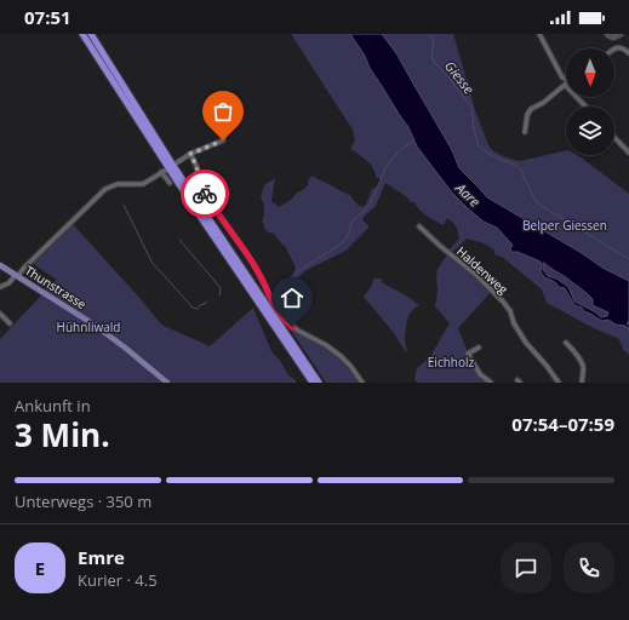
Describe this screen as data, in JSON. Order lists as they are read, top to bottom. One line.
{"streets":{"main road":["Thunstrasse"],"street":["Haldenweg"]},"water":["Giesse","Aare"],"parks":["Belper Giessen","Hühnliwald","Eichholz"],"north":"bottom","page":{"status":"07:51","heading":["3 Min.","Ankunft in","07:54–07:59"],"panel":["Emre","Kurier · 4.5"],"bar":"Unterwegs · 350 m","round":"E"}}
